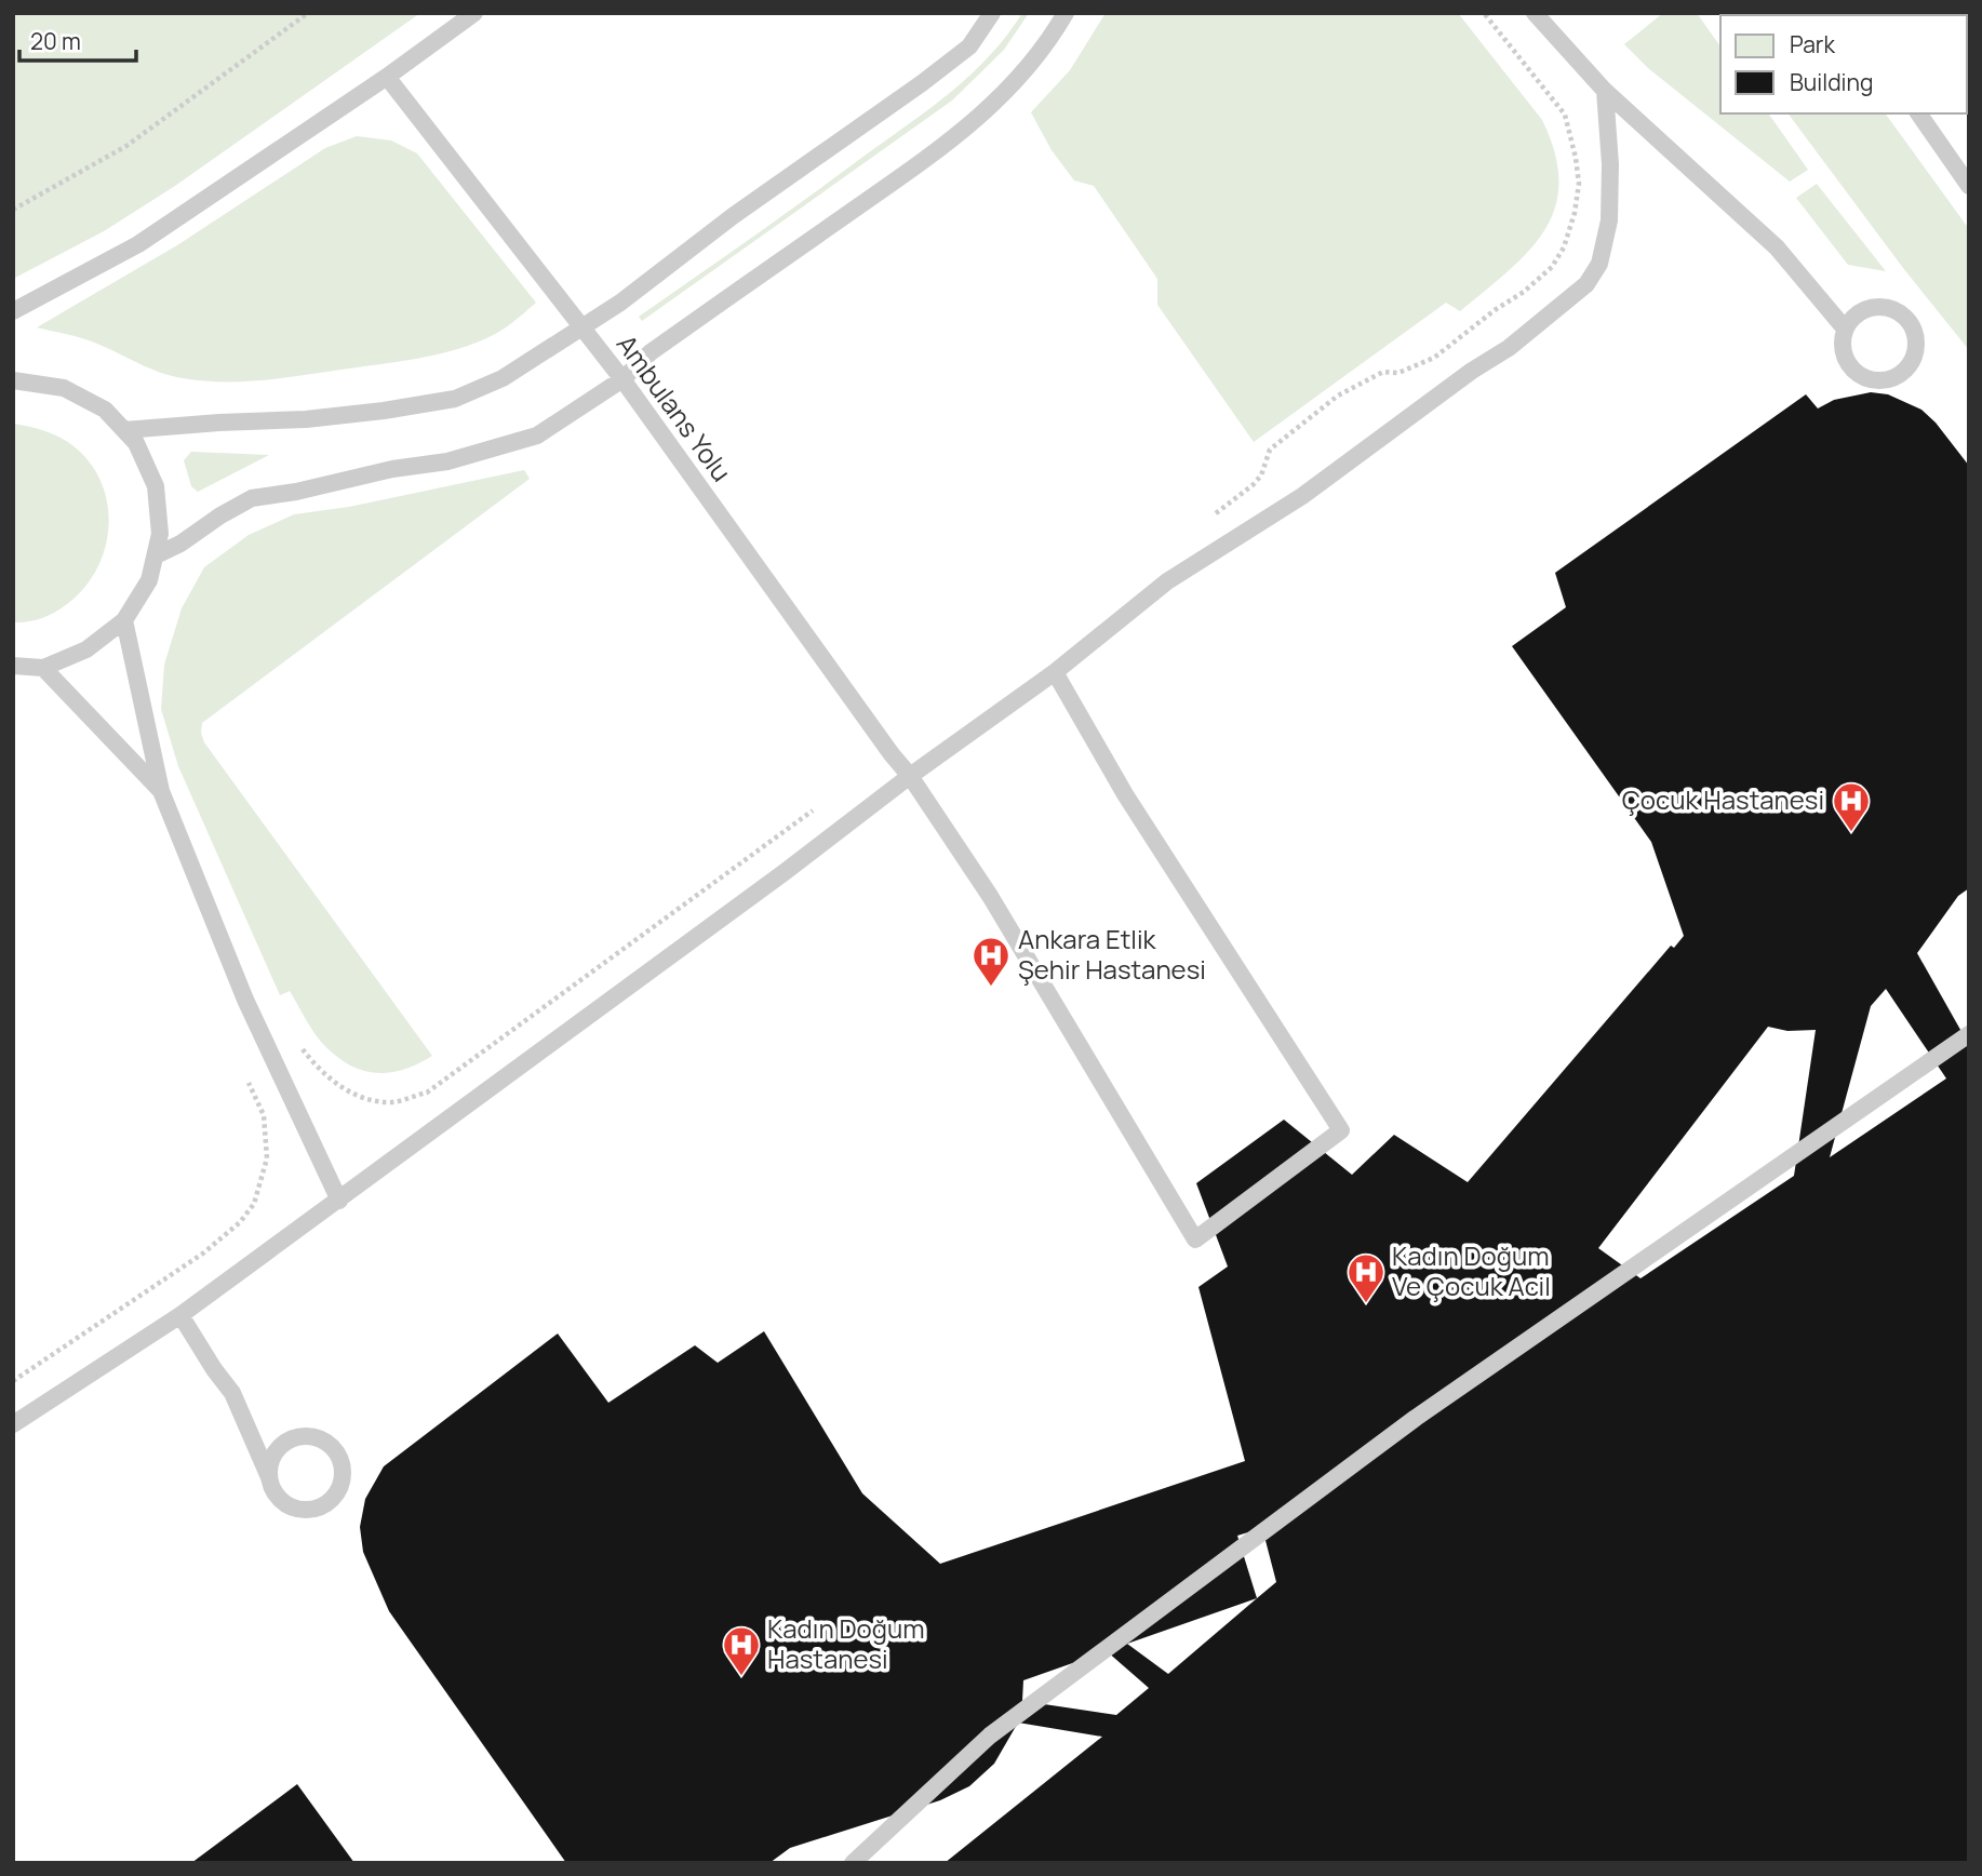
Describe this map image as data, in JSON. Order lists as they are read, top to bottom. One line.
{"streets":{"lane":["Ambulans Yolu"]},"places":{"hospital":["Çocuk Hastanesi","Ankara Etlik Şehir Hastanesi","Kadın Doğum Ve Çocuk Acil","Kadın Doğum Hastanesi"]},"legend":["Park","Building"],"scale_bar":"20 m"}
